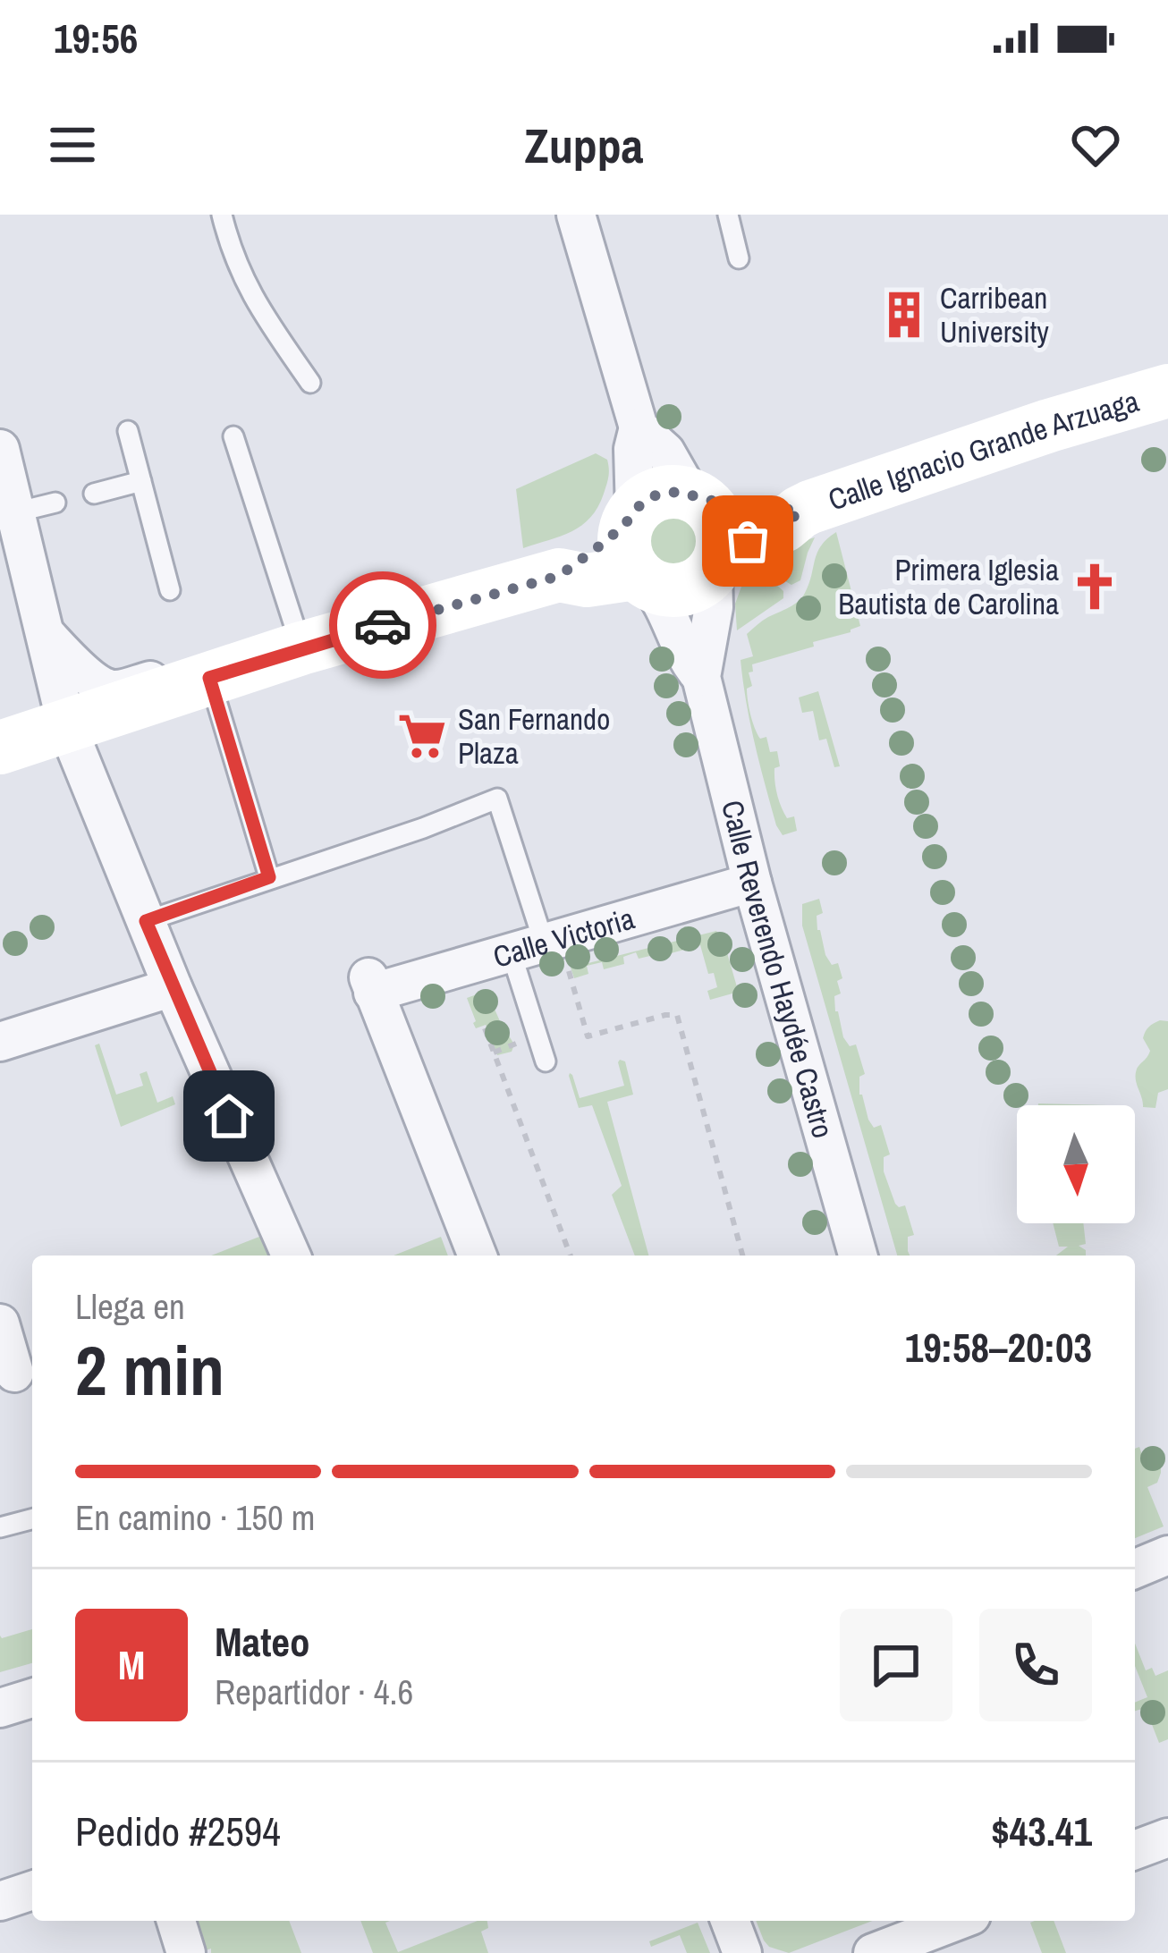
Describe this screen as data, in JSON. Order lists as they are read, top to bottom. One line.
{"streets":{"street":["Calle Ignacio Grande Arzuaga","Calle Victoria","Calle Reverendo Haydée Castro"]},"crossings":[["Calle Ignacio Grande Arzuaga","Calle Reverendo Haydée Castro"],["Calle Victoria","Calle Reverendo Haydée Castro"]],"places":{"building":["Carribean University"],"church":["Primera Iglesia Bautista de Carolina"],"supermarket":["San Fernando Plaza"]},"north":"bottom","page":{"status":"19:56","header":"Zuppa","heading":["2 min","Llega en","19:58–20:03"],"panel":["Mateo","Repartidor · 4.6","Pedido #2594","$43.41"],"bar":"En camino · 150 m","round":"M"}}
